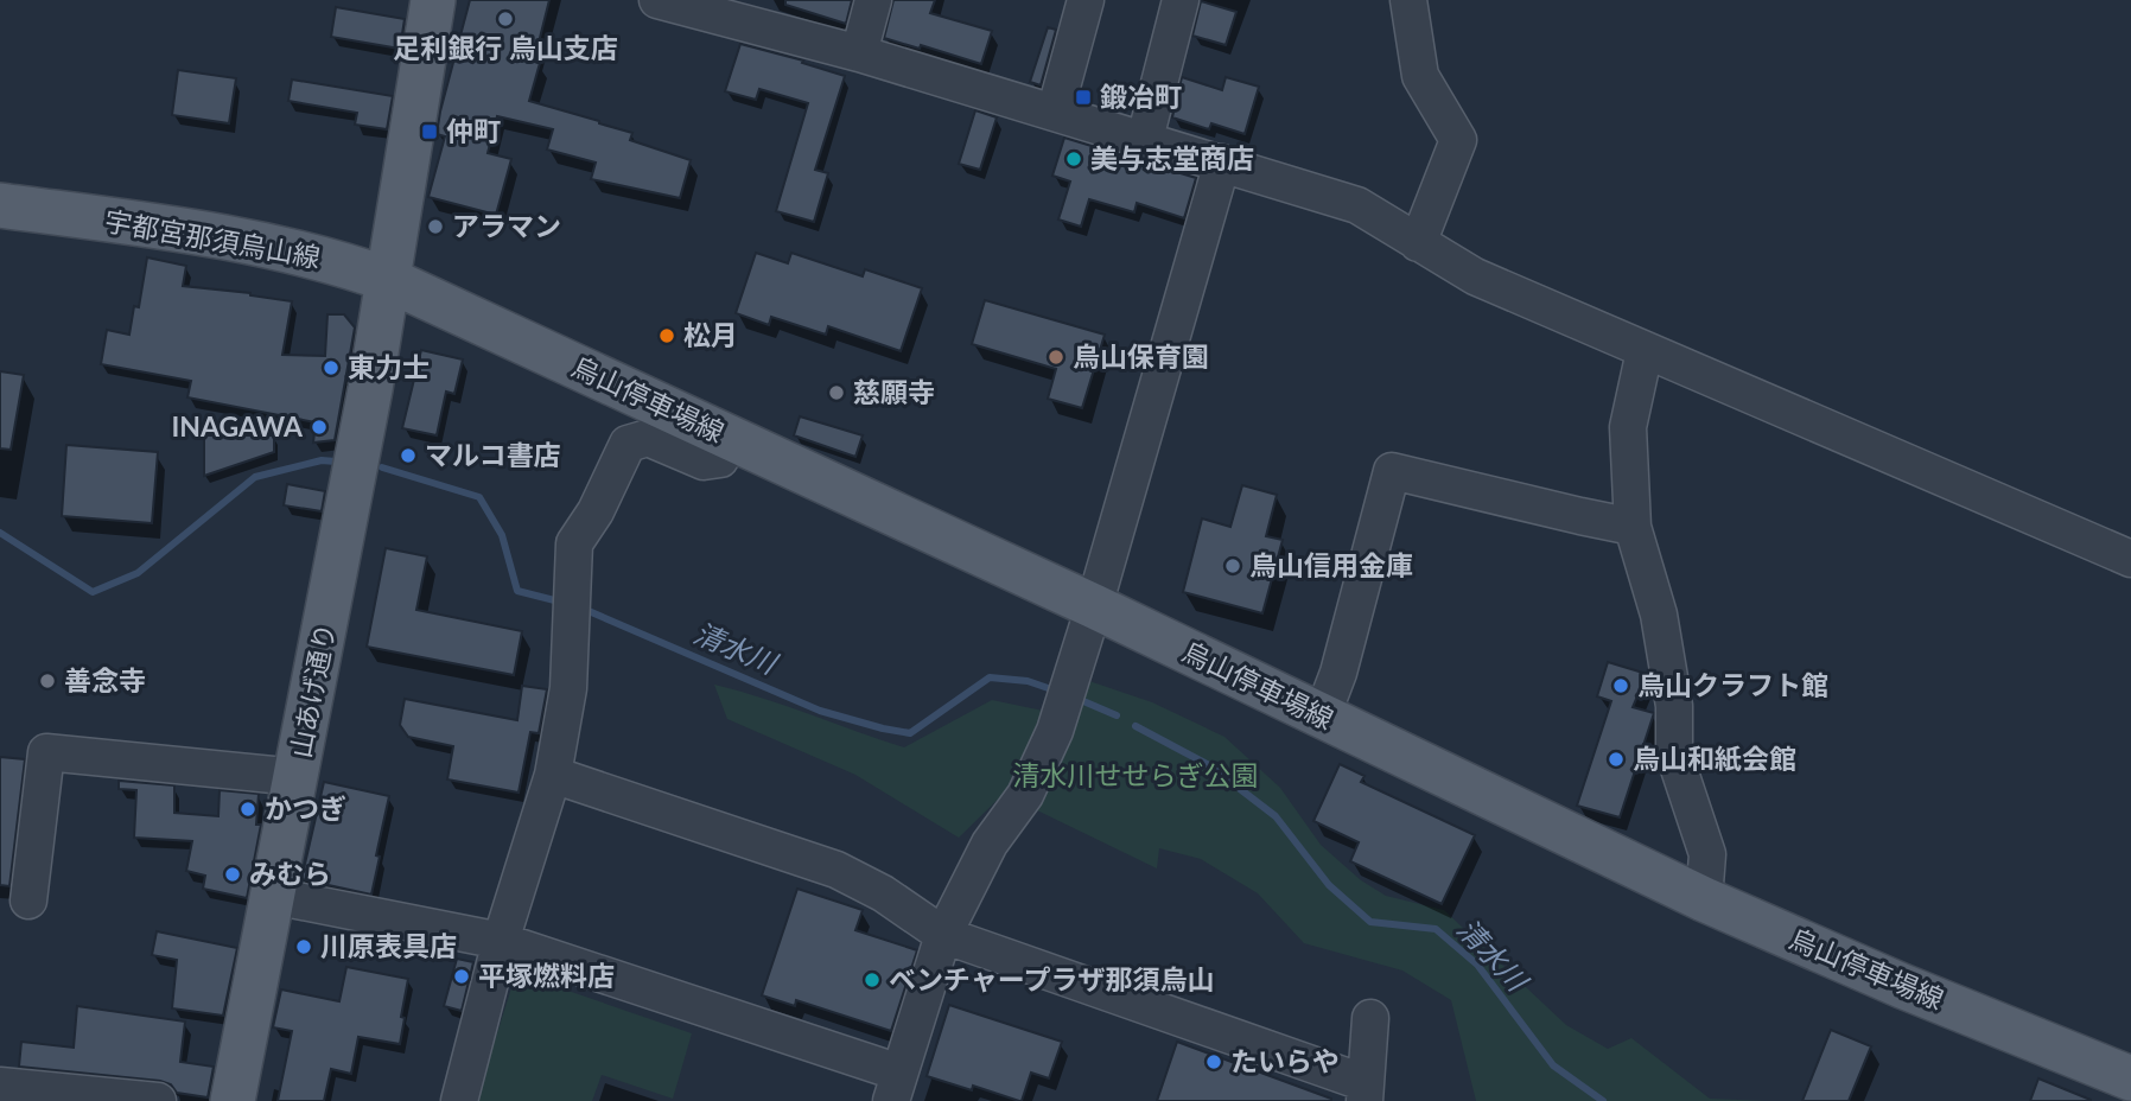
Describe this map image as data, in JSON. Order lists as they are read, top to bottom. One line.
{"streets":{"main road":["宇都宮那須烏山線","烏山停車場線","山あげ通り"]},"crossings":[["宇都宮那須烏山線","烏山停車場線"],["宇都宮那須烏山線","山あげ通り"],["烏山停車場線","山あげ通り"]],"water":["清水川"],"parks":["清水川せせらぎ公園"],"places":{"other":["足利銀行 烏山支店","美与志堂商店","アラマン","松月","烏山保育園","東力士","慈願寺","INAGAWA","マルコ書店","烏山信用金庫","善念寺","烏山クラフト館","烏山和紙会館","かつぎ","みむら","川原表具店","平塚燃料店","ベンチャープラザ那須烏山","たいらや"],"transit":["鍛冶町","仲町"]}}
